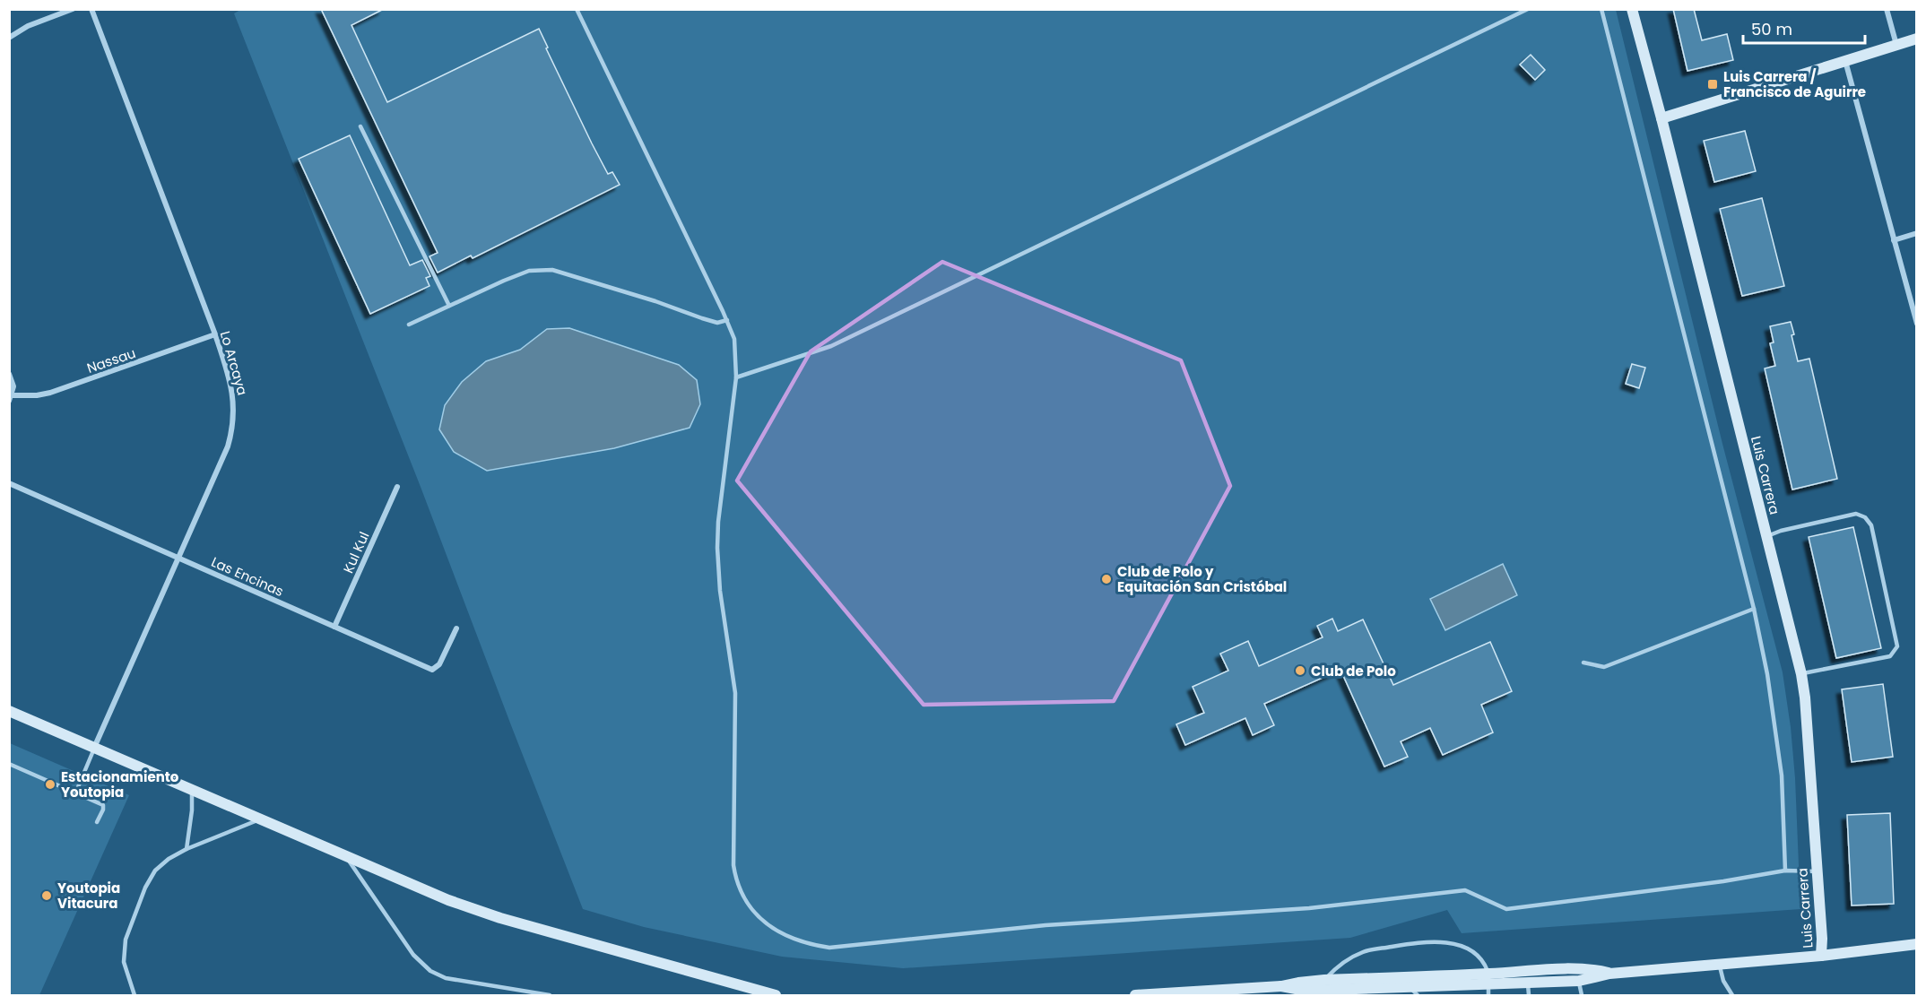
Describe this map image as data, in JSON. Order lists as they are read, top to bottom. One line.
{"streets":{"main road":["Luis Carrera"],"street":["Nassau","Lo Arcaya","Kul Kul","Las Encinas"]},"crossings":[["Nassau","Lo Arcaya"],["Lo Arcaya","Las Encinas"],["Kul Kul","Las Encinas"]],"places":{"transit":["Luis Carrera / Francisco de Aguirre"],"other":["Club de Polo y Equitación San Cristóbal","Club de Polo","Estacionamiento Youtopia","Youtopia Vitacura"]},"scale_bar":"50 m"}
